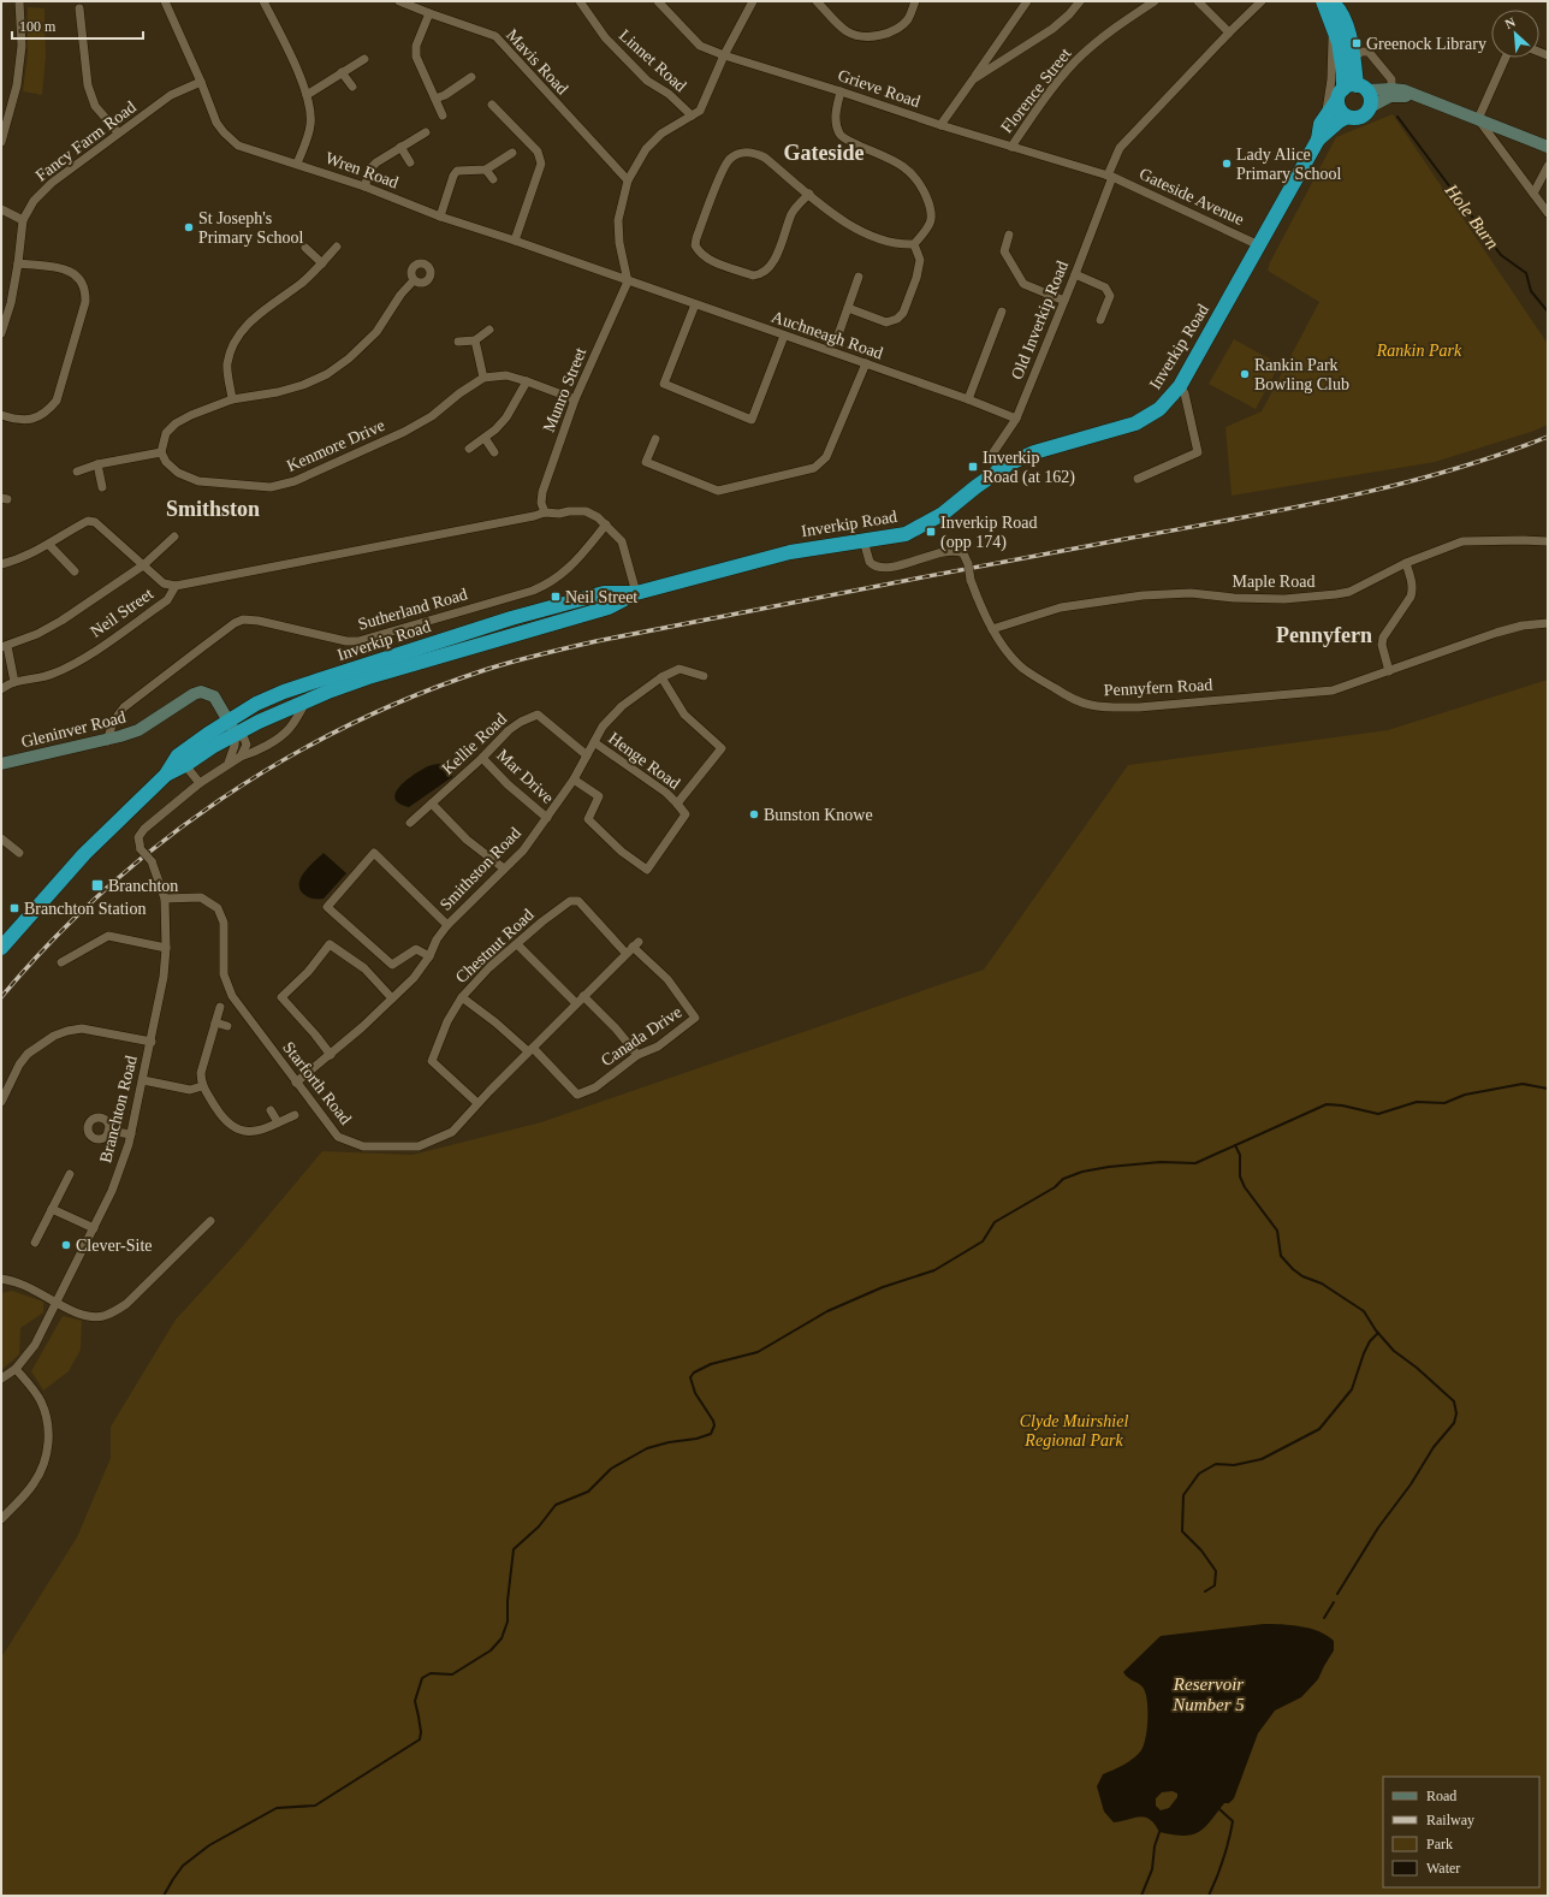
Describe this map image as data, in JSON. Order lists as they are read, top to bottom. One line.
{"streets":{"highway":["Inverkip Road"],"street":["Linnet Road","Mavis Road","Grieve Road","Florence Street","Fancy Farm Road","Wren Road","Gateside Avenue","Old Inverkip Road","Auchneagh Road","Munro Street","Kenmore Drive","Maple Road","Sutherland Road","Neil Street","Pennyfern Road","Gleninver Road","Kellie Road","Henge Road","Mar Drive","Smithston Road","Chestnut Road","Canada Drive","Starforth Road","Branchton Road"]},"crossings":[["Grieve Road","Florence Street"],["Grieve Road","Gateside Avenue"],["Grieve Road","Old Inverkip Road"],["Fancy Farm Road","Wren Road"],["Wren Road","Auchneagh Road"],["Wren Road","Munro Street"],["Gateside Avenue","Old Inverkip Road"],["Gateside Avenue","Inverkip Road"],["Old Inverkip Road","Auchneagh Road"],["Old Inverkip Road","Inverkip Road"],["Auchneagh Road","Munro Street"],["Inverkip Road","Neil Street"],["Inverkip Road","Pennyfern Road"],["Inverkip Road","Gleninver Road"],["Munro Street","Kenmore Drive"],["Munro Street","Neil Street"],["Maple Road","Pennyfern Road"],["Sutherland Road","Neil Street"],["Sutherland Road","Gleninver Road"],["Kellie Road","Mar Drive"],["Kellie Road","Smithston Road"],["Henge Road","Smithston Road"],["Mar Drive","Smithston Road"],["Smithston Road","Starforth Road"],["Chestnut Road","Canada Drive"],["Chestnut Road","Starforth Road"],["Canada Drive","Starforth Road"],["Starforth Road","Branchton Road"]],"districts":["Gateside","Smithston","Pennyfern"],"water":["Hole Burn","Reservoir Number 5"],"parks":["Rankin Park","Clyde Muirshiel Regional Park"],"places":{"transit":["Greenock Library","Inverkip Road (at 162)","Inverkip Road (opp 174)","Neil Street","Branchton","Branchton Station"],"other":["Lady Alice Primary School","St Joseph's Primary School","Rankin Park Bowling Club","Bunston Knowe","Clever-Site"]},"legend":["Road","Railway","Park","Water"],"scale_bar":"100 m","north":"top left"}
